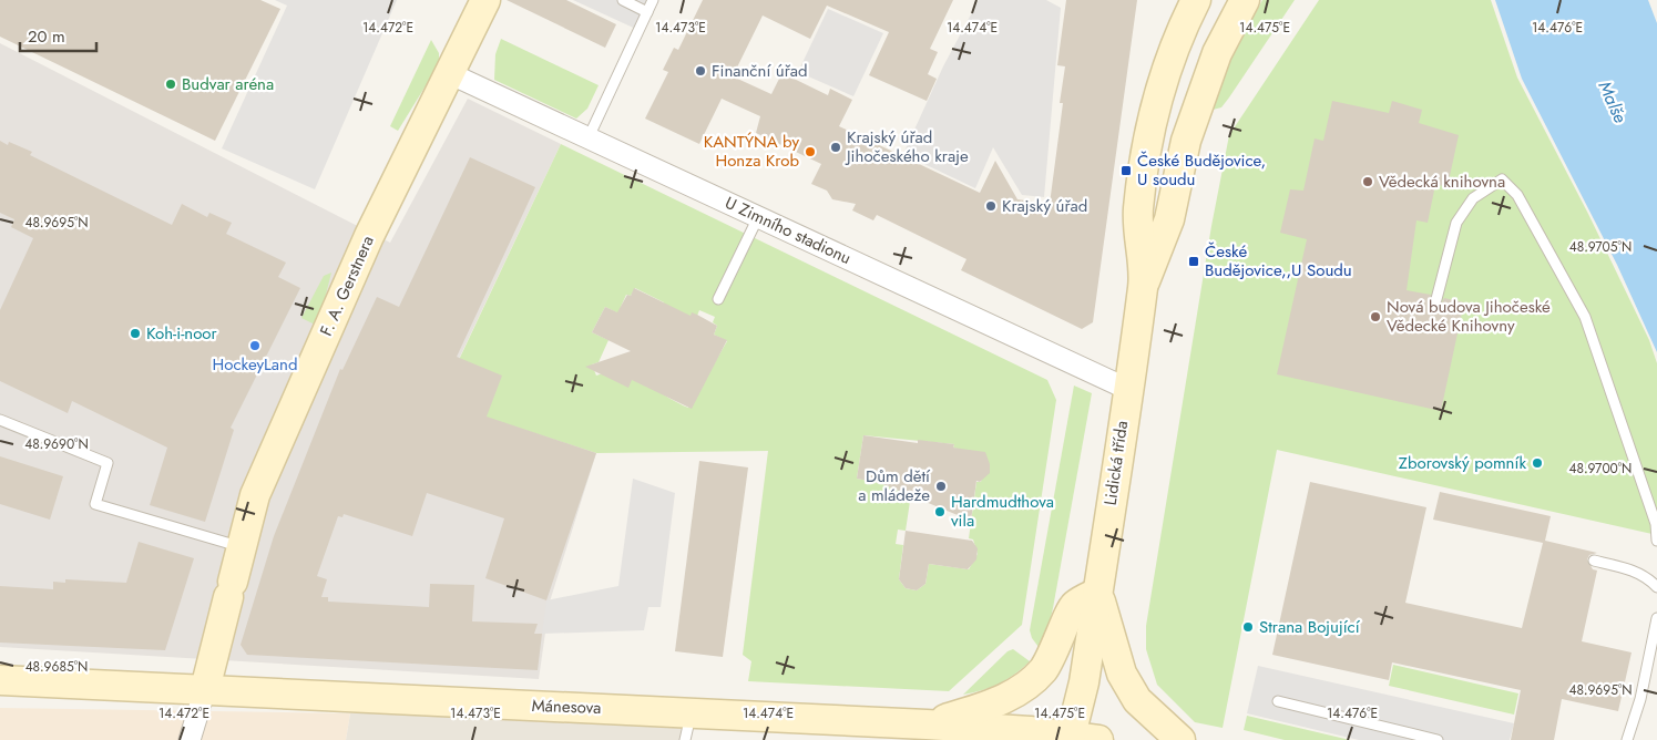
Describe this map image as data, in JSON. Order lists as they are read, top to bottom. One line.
{"streets":{"street":["U Zimního stadionu","F. A. Gerstnera","Lidická třída","Mánesova"]},"crossings":[["U Zimního stadionu","F. A. Gerstnera"],["U Zimního stadionu","Lidická třída"],["F. A. Gerstnera","Mánesova"],["Lidická třída","Mánesova"]],"water":["Malše"],"places":{"other":["Finanční úřad","Budvar aréna","Krajský úřad Jihočeského kraje","KANTÝNA by Honza Krob","Vědecká knihovna","Krajský úřad","Nová budova Jihočeské Vědecké Knihovny","Koh-i-noor","HockeyLand","Zborovský pomník","Dům dětí a mládeže","Hardmudthova vila","Strana Bojující"],"transit":["České Budějovice, U soudu","České Budějovice,,U Soudu"]},"scale_bar":"20 m","coordinates":["14.472°E","14.473°E","14.474°E","14.475°E","14.476°E","48.9695°N","48.9705°N","48.9690°N","48.9700°N","48.9685°N"]}
